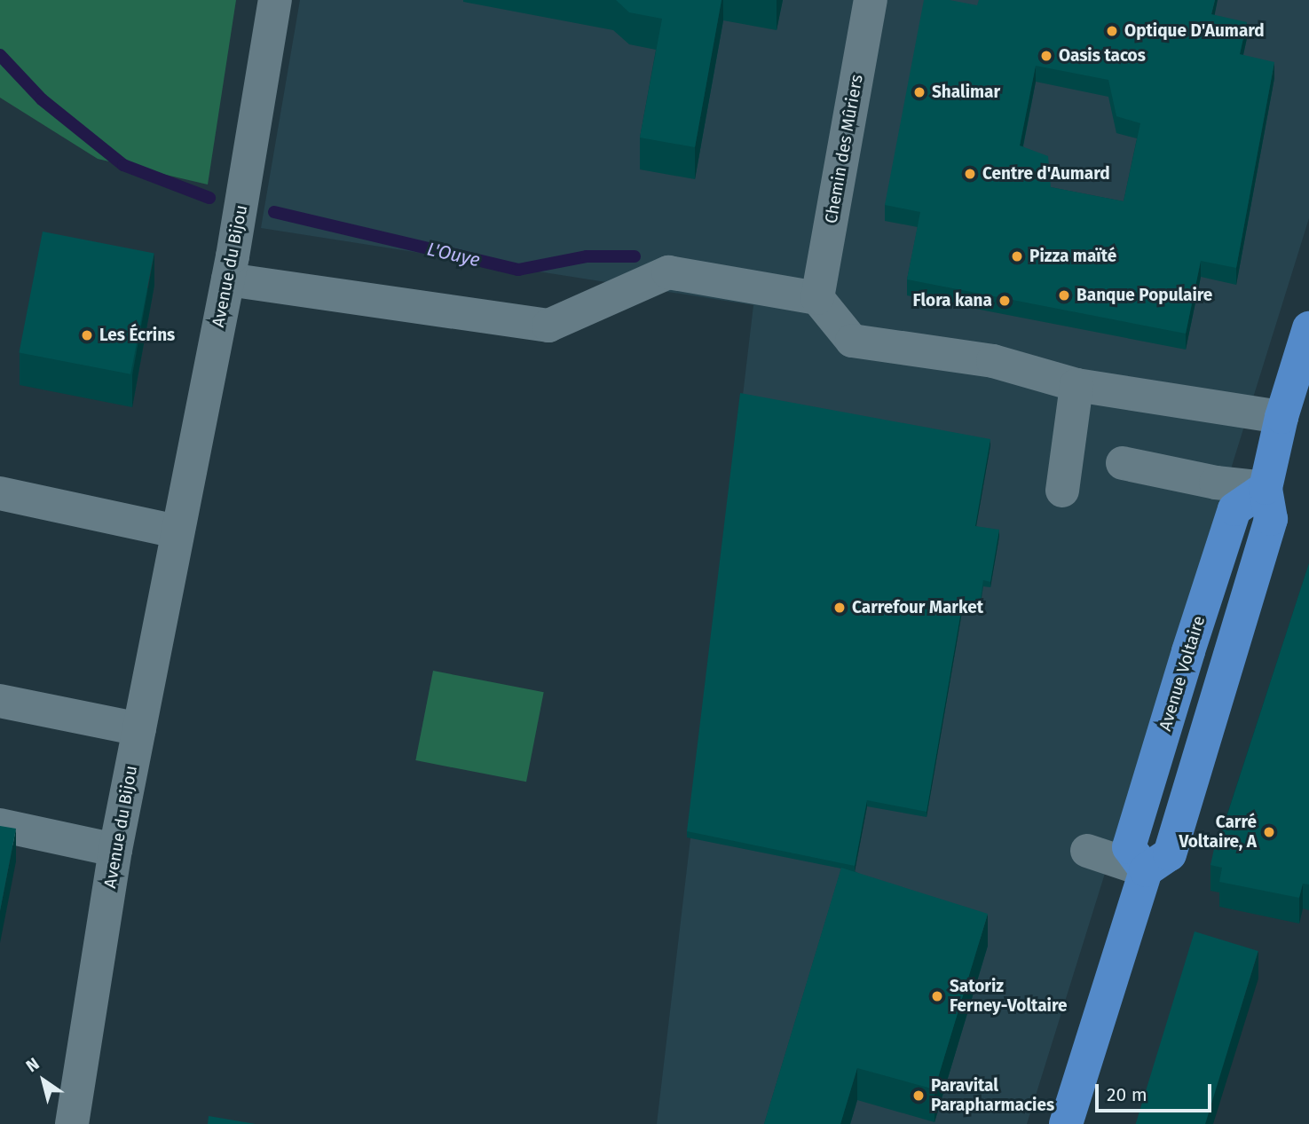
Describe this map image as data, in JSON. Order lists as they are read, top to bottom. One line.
{"streets":{"street":["Chemin des Mûriers","Avenue du Bijou"]},"water":["L'Ouye"],"places":["Optique D'Aumard","Oasis tacos","Shalimar","Centre d'Aumard","Pizza maïté","Banque Populaire","Flora kana","Les Écrins","Carrefour Market","Carré Voltaire, A","Satoriz Ferney-Voltaire","Paravital Parapharmacies"],"scale_bar":"20 m","north":"top left"}
